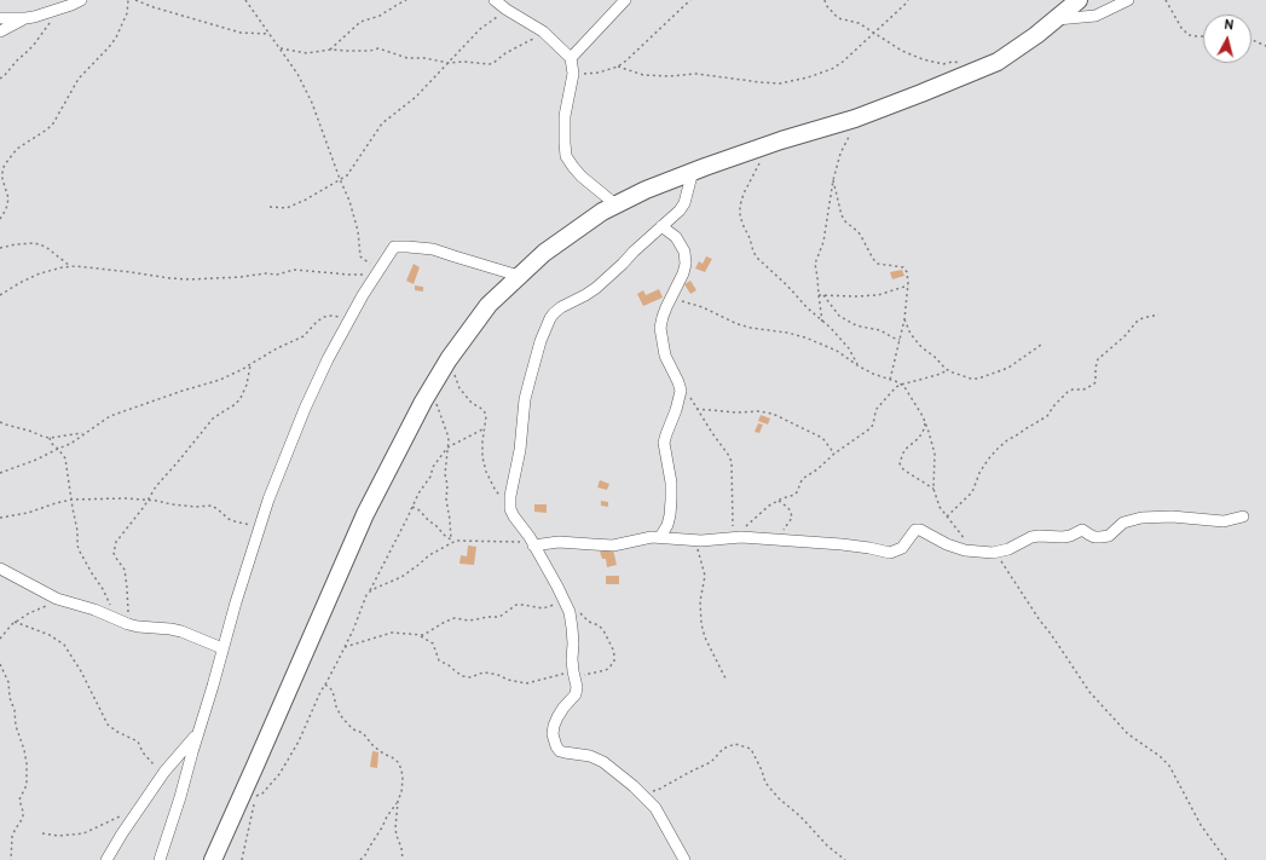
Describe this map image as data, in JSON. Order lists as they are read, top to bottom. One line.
{"north":"top"}
